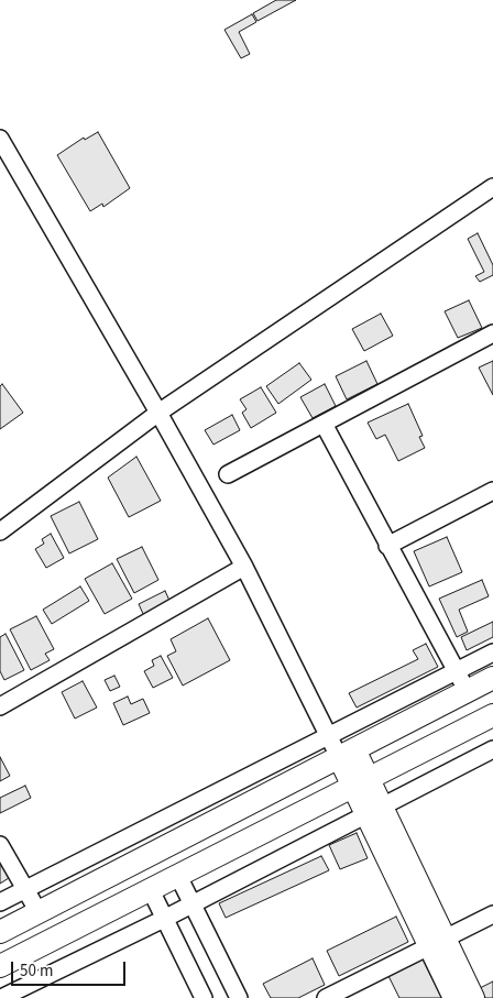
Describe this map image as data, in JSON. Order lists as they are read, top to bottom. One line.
{"scale_bar":"50 m"}
